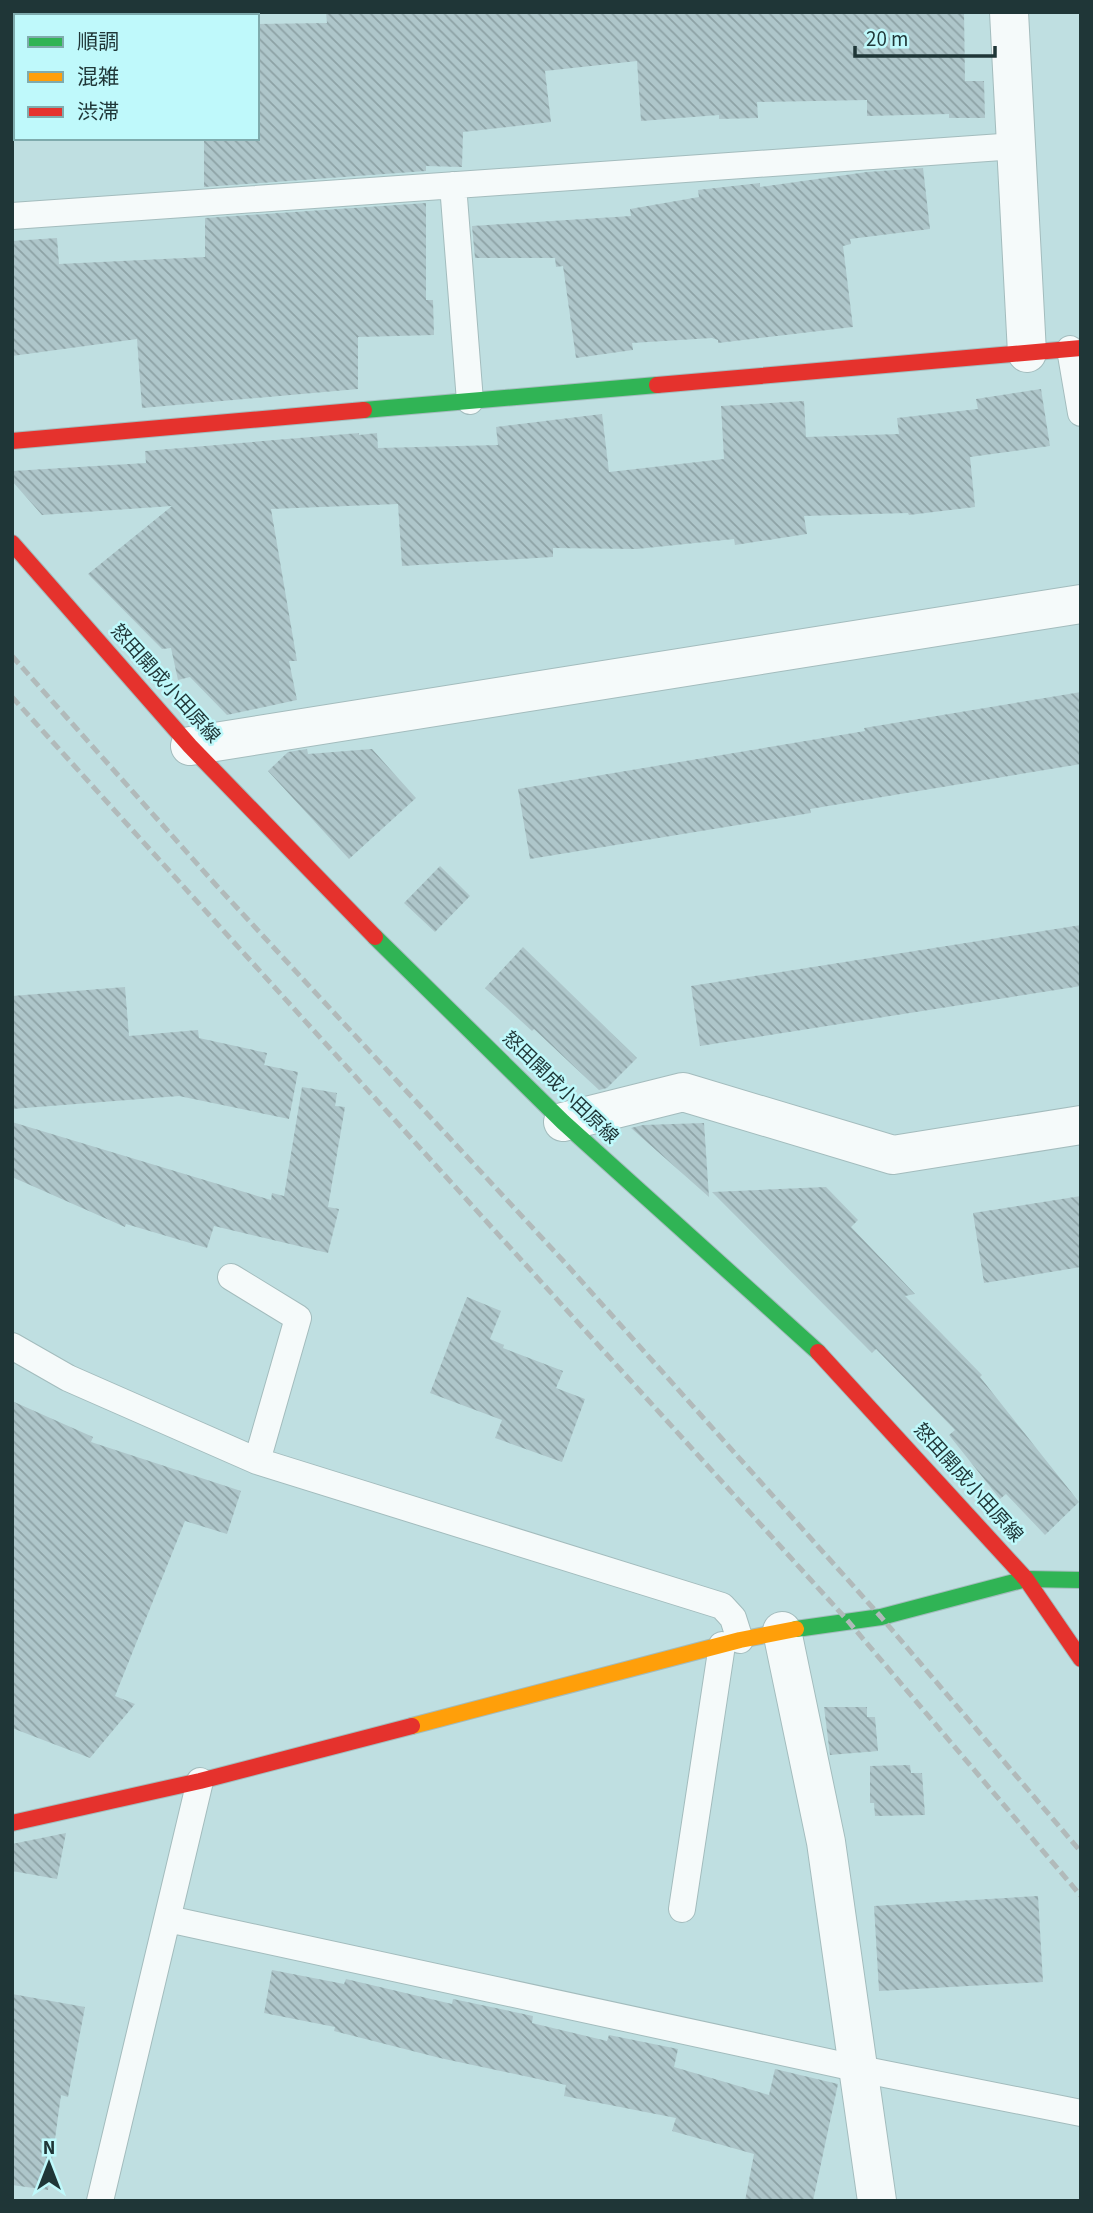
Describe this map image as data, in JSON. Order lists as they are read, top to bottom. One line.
{"streets":{"street":["怒田開成小田原線"]},"legend":["順調","混雑","渋滞"],"scale_bar":"20 m","north":"top"}
